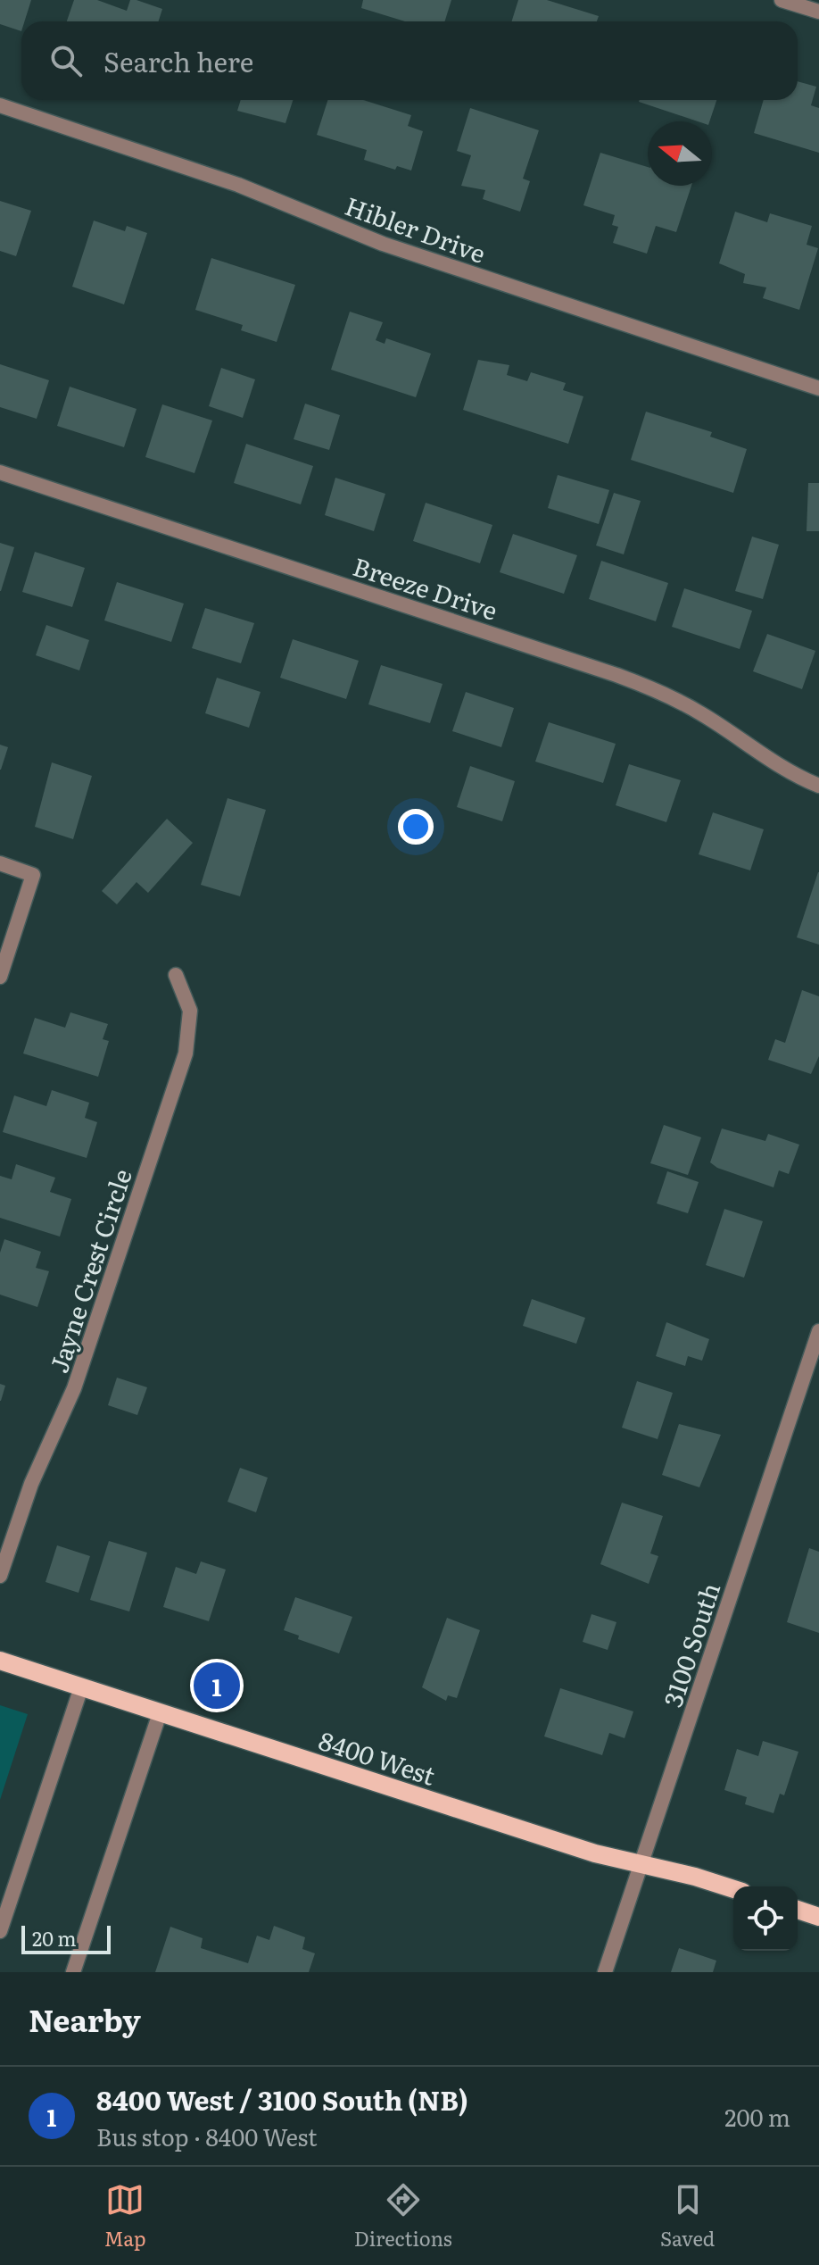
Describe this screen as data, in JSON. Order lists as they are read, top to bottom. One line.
{"streets":{"main road":["8400 West"],"street":["Hibler Drive","Breeze Drive","Jayne Crest Circle","3100 South"]},"crossings":[["3100 South","8400 West"]],"scale_bar":"20 m","north":"left","page":{"search":"Search here","pins":"1","scale":"20 m","heading":"Nearby","list":[{"mark":"1","name":"8400 West / 3100 South (NB)","note":"Bus stop · 8400 West","value":"200 m"}],"nav":["Map","Directions","Saved"]}}
